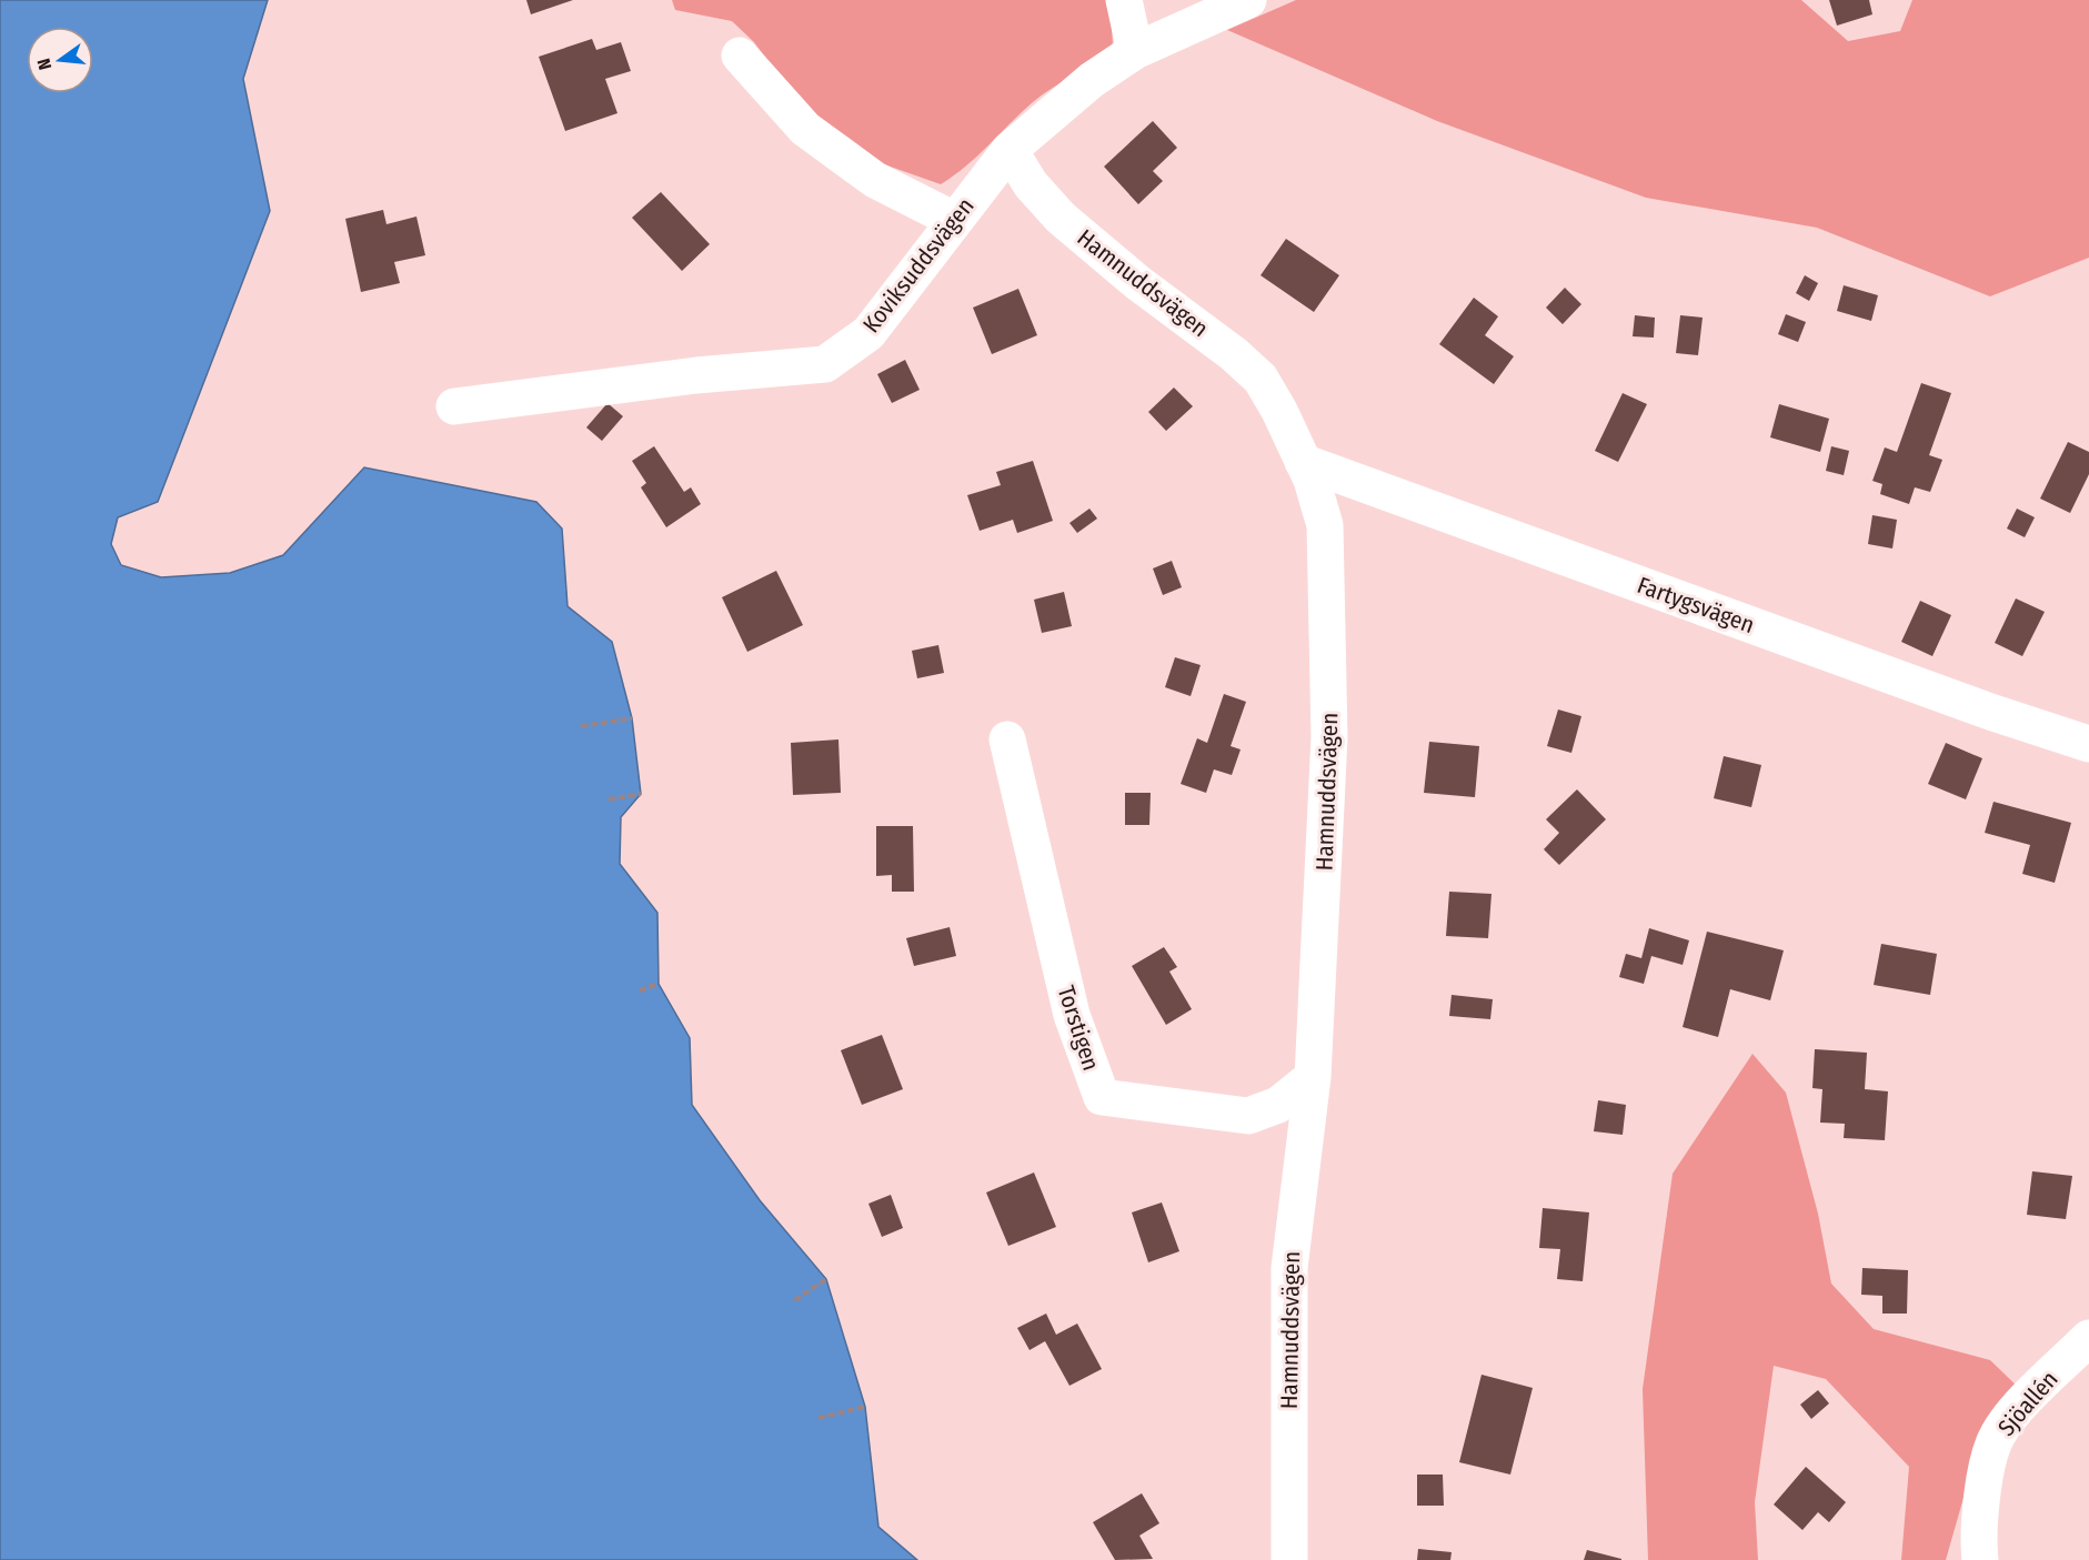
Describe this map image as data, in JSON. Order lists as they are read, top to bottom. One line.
{"streets":{"street":["Koviksuddsvägen","Hamnuddsvägen","Fartygsvägen","Torstigen","Sjöallén"]},"crossings":[["Koviksuddsvägen","Hamnuddsvägen"],["Hamnuddsvägen","Fartygsvägen"],["Hamnuddsvägen","Torstigen"]],"north":"left"}
